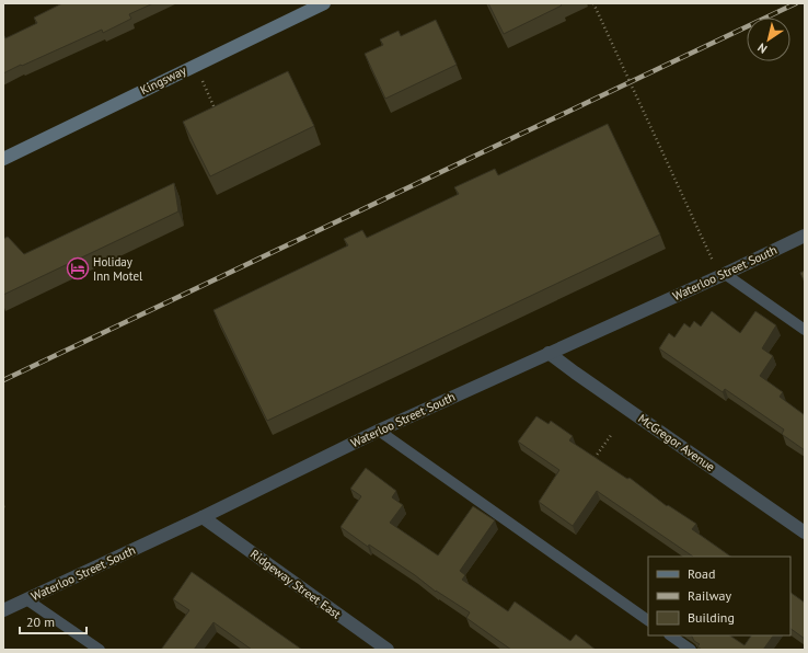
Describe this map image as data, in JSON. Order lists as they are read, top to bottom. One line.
{"streets":{"main road":["Kingsway"],"street":["Waterloo Street South","McGregor Avenue","Ridgeway Street East"]},"crossings":[["Waterloo Street South","McGregor Avenue"],["Waterloo Street South","Ridgeway Street East"]],"places":{"hotel":["Holiday Inn Motel"]},"legend":["Road","Railway","Building"],"scale_bar":"20 m","north":"bottom left"}
